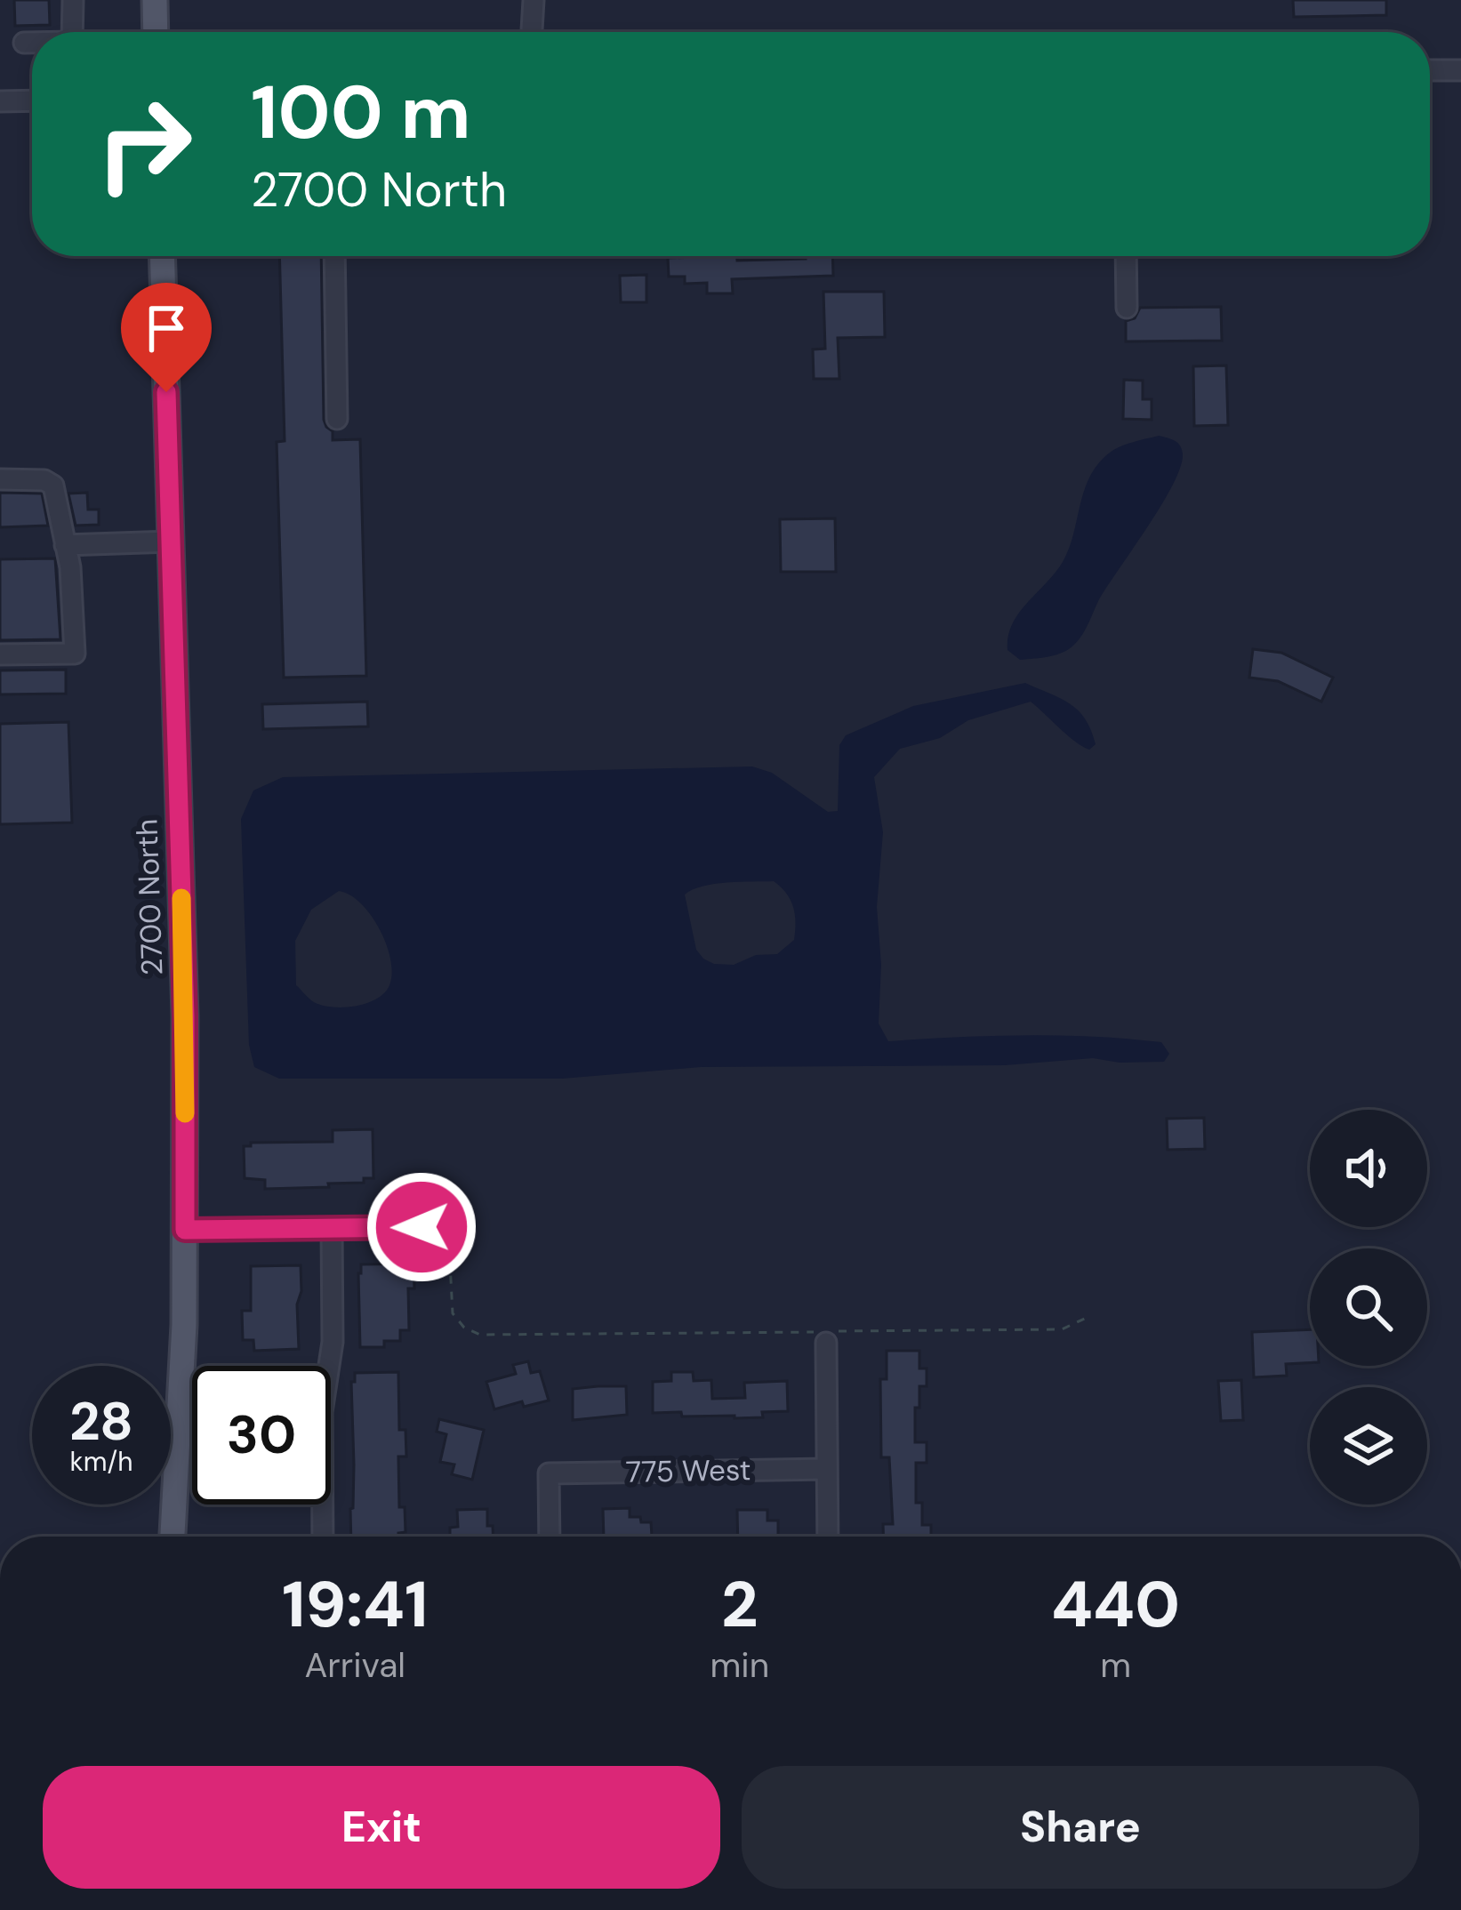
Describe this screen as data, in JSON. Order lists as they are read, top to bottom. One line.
{"streets":{"main road":["2700 North"],"street":["775 West"]},"page":{"turn":["100 m","2700 North"],"speed":"28 km/h","limit":"30","eta":["19:41","Arrival","2","min","440","m"],"buttons":["Exit","Share"]}}
